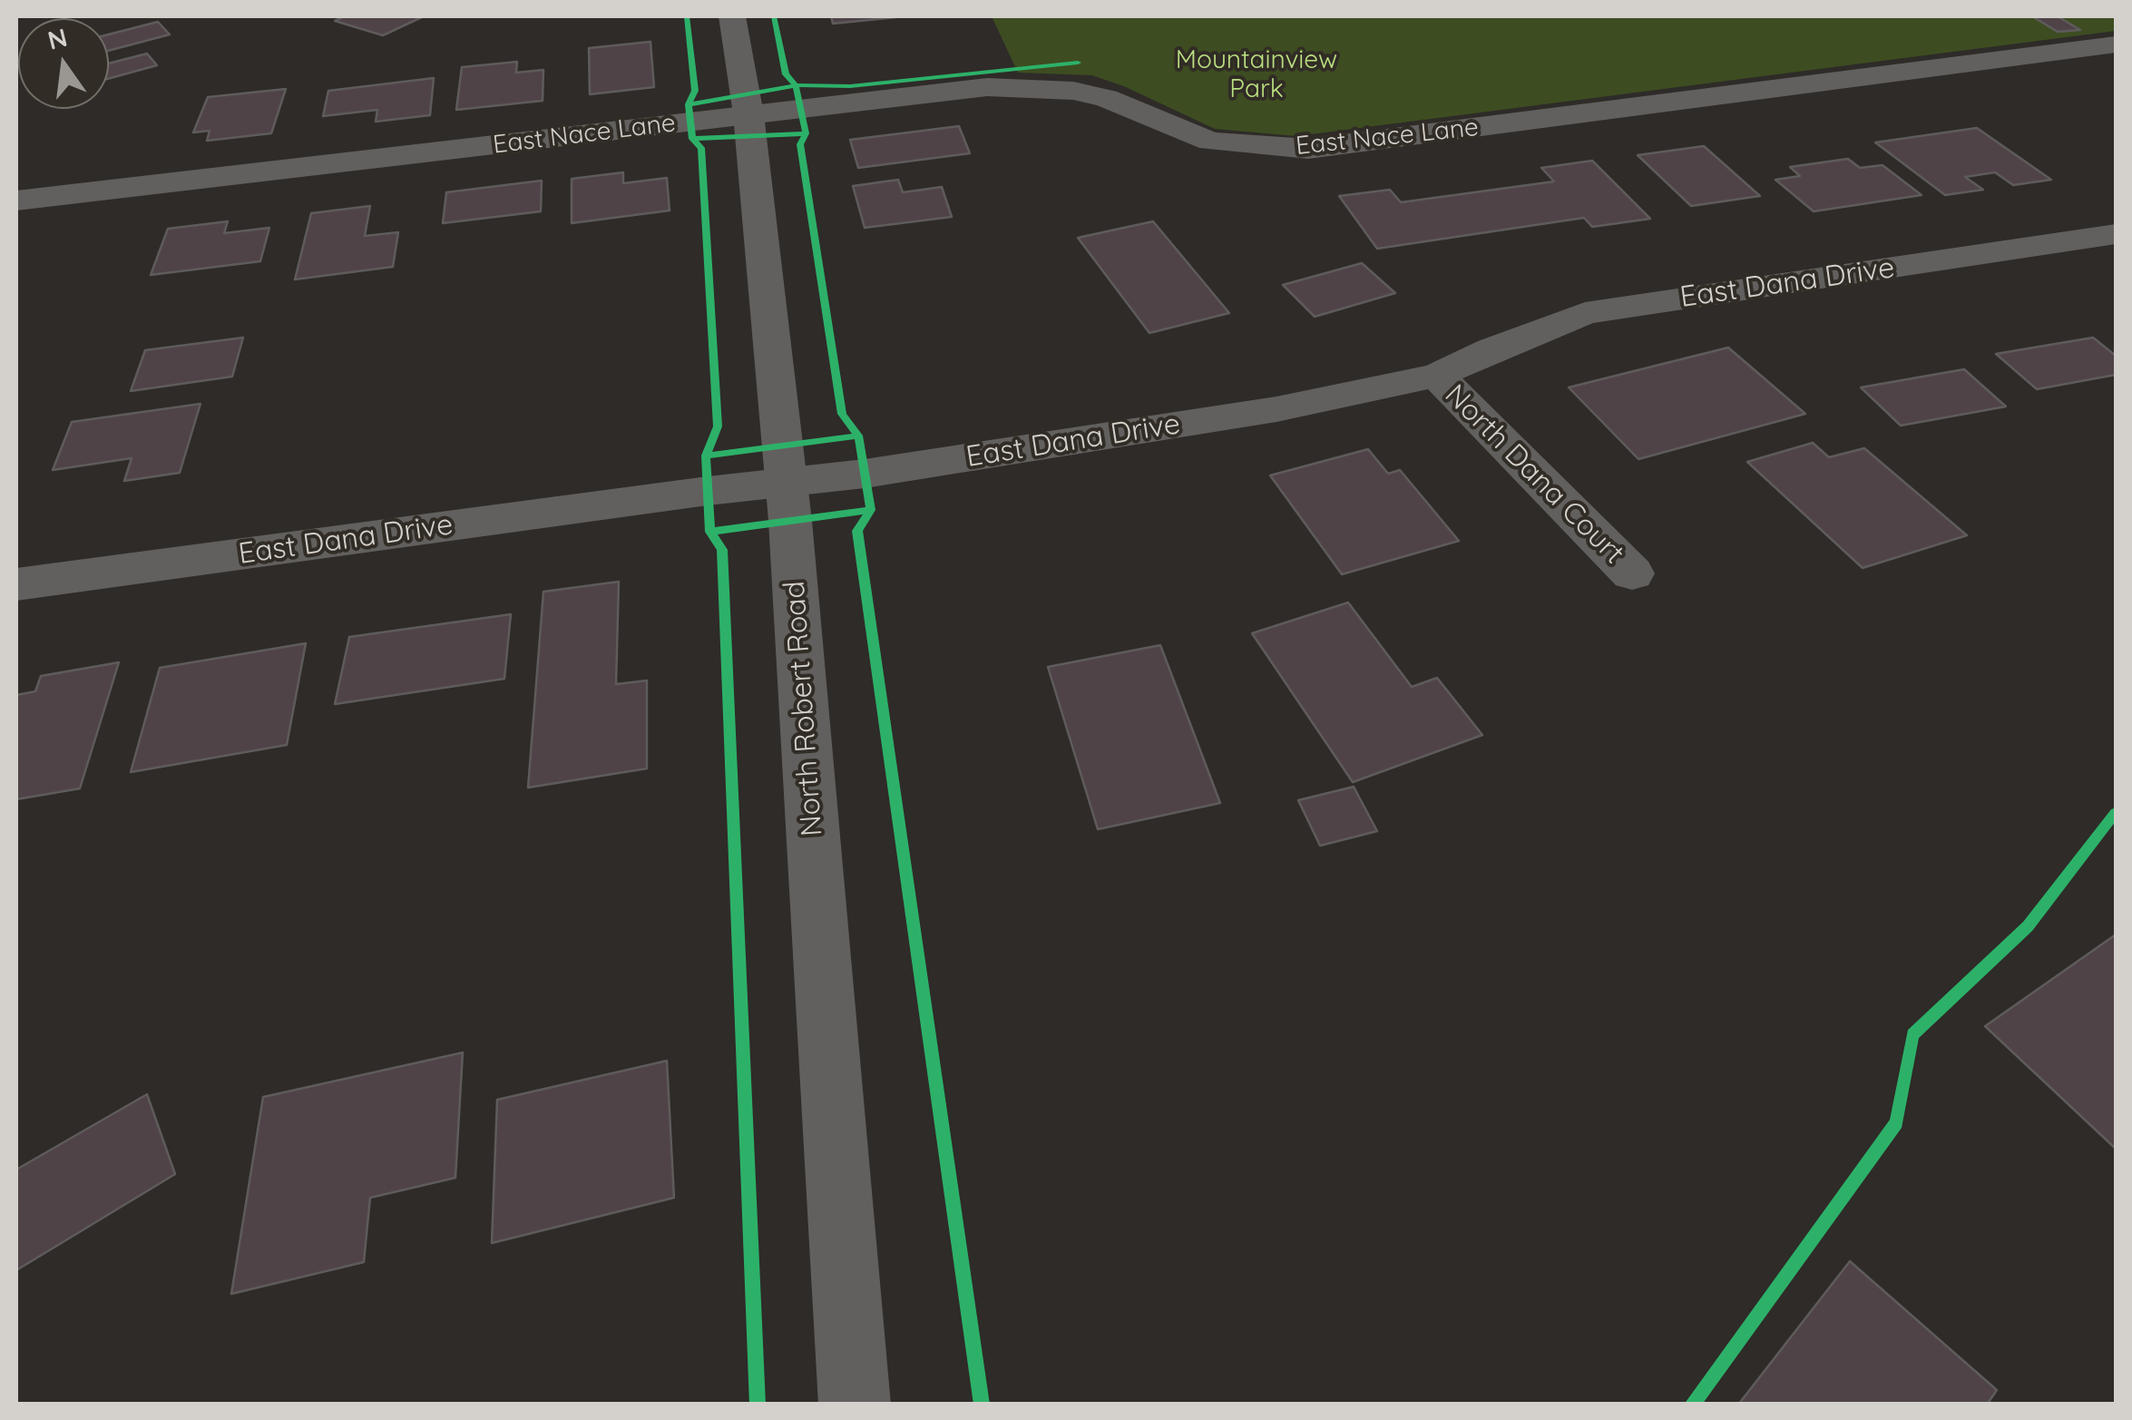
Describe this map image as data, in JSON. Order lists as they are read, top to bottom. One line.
{"streets":{"street":["East Nace Lane","East Dana Drive","North Dana Court","North Robert Road"]},"crossings":[["East Nace Lane","North Robert Road"],["East Dana Drive","North Dana Court"],["East Dana Drive","North Robert Road"]],"parks":["Mountainview Park"],"north":"top"}
